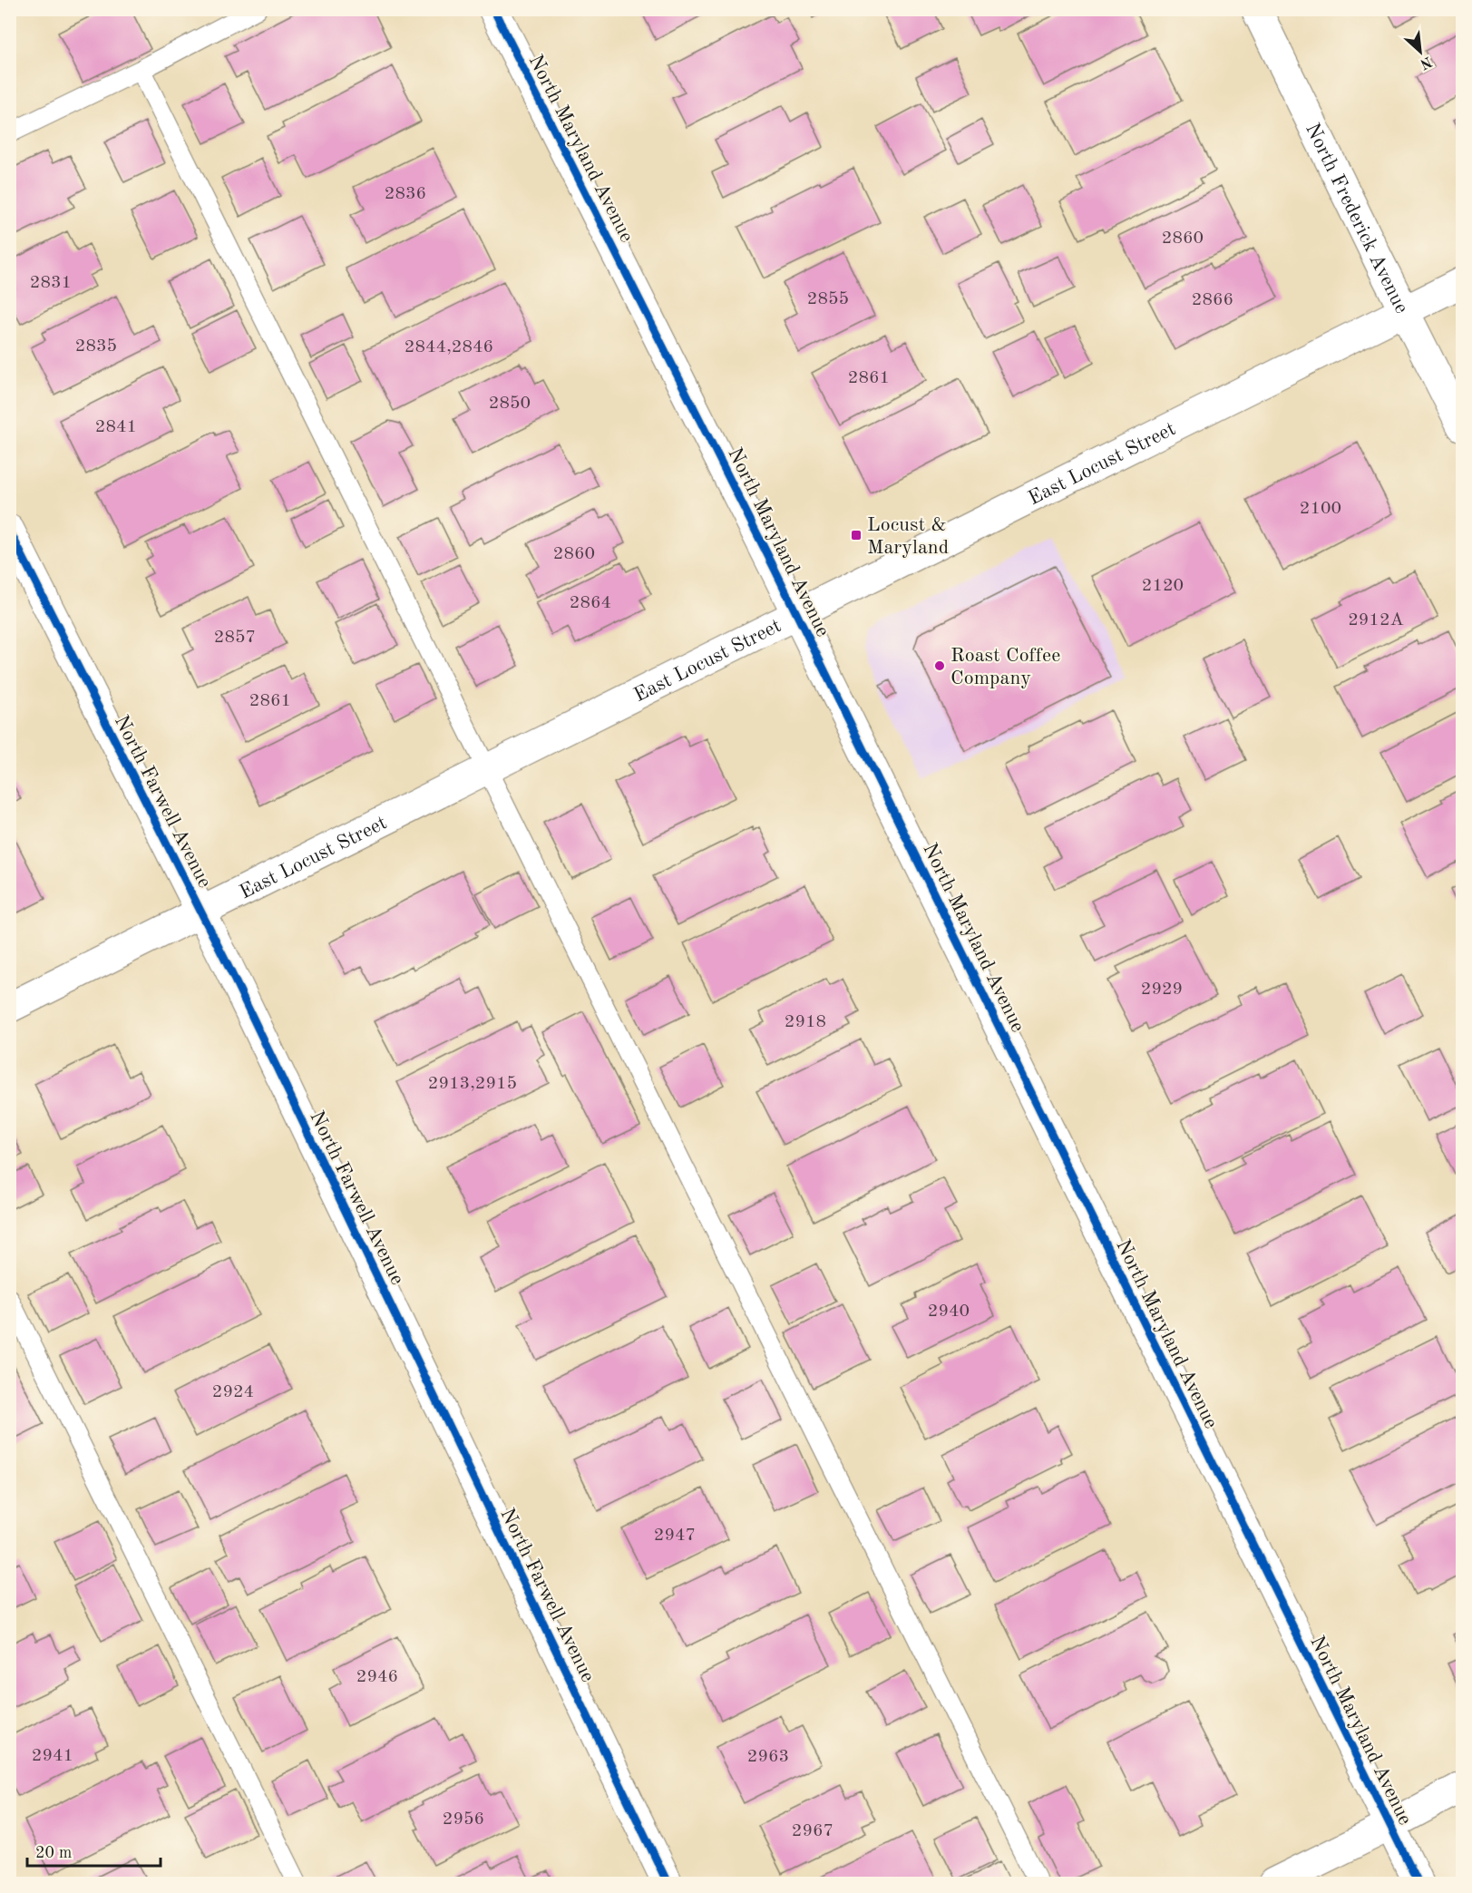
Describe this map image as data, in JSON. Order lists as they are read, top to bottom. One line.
{"streets":{"street":["North Maryland Avenue","North Frederick Avenue","East Locust Street","North Farwell Avenue"]},"crossings":[["North Maryland Avenue","East Locust Street"],["North Frederick Avenue","East Locust Street"],["East Locust Street","North Farwell Avenue"]],"places":{"transit":["Locust & Maryland"],"other":["Roast Coffee Company"]},"house_numbers":["2836","2860","2831","2855","2866","2835","2844,2846","2861","2850","2841","2100","2860","2120","2864","2912A","2857","2861","2929","2918","2913,2915","2940","2924","2947","2946","2941","2963","2956","2967"],"scale_bar":"20 m","north":"bottom right"}
